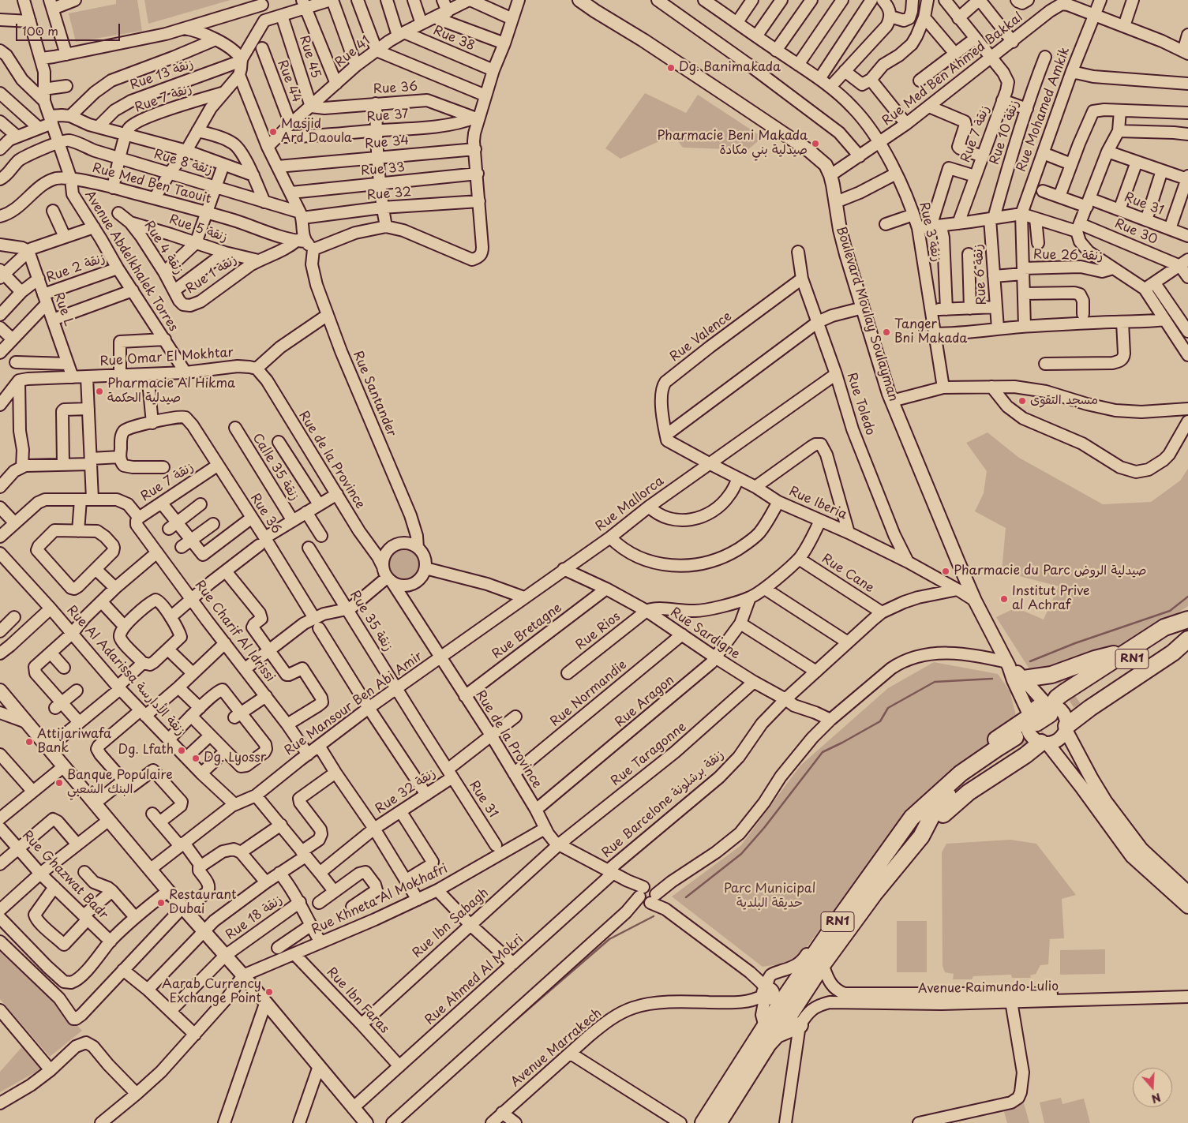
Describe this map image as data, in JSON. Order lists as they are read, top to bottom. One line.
{"streets":{"highway":["RN1"],"main road":["Boulevard Moulay Soulayman"],"street":["Rue 38","Rue 41","Rue 45","Rue Med Ben Ahmed Bakkal","Rue 13 زنقة","Rue 44","Rue 36","Rue 7 زنقة","Rue Mohamed Amkik","Rue 37","Rue 10 زنقة","Rue 34","Rue 8 زنقة","Rue 33","Rue Med Ben Taouit","Rue 32","Rue 31","Rue 5 زنقة","Rue 3 زنقة","Rue 30","Rue 4 زنقة","Rue 26 زنقة","Avenue Abdelkhalek Torres","Rue 2 زنقة","Rue 1 زنقة","Rue 6 زنقة","Rue L","Rue Valence","Rue Omar El Mokhtar","Rue Santander","Rue Toledo","Rue de la Province","Calle 35 زنقة","Rue Iberia","Rue Mallorca","Rue Cane","Rue 35 زنقة","Rue Charif Al Idrissi","Rue Bretagne","Rue Rios","Rue Sardigne","Rue Al Adarissa زنقة الأدارسة","Rue Normandie","Rue Aragon","Rue Mansour Ben Abi Amir","Rue Taragonne","Rue 32 زنقة","Rue Barcelone زنقة برشلونة","Rue Ghazwat Badr","Rue Khneta Al Mokhafri","Rue 18 زنقة","Rue Ibn Sabagh","Rue Ahmed Al Mokri","Avenue Raimundo Lulio","Rue Ibn Faras","Avenue Marrakech"]},"crossings":[["Rue 38","Rue 41"],["Rue 41","Rue 45"],["Rue 41","Rue 44"],["Rue 41","Rue 36"],["Rue 41","Rue 37"],["Rue 45","Rue 36"],["Rue Med Ben Ahmed Bakkal","Rue 7 زنقة"],["Rue Med Ben Ahmed Bakkal","Rue Mohamed Amkik"],["Rue Med Ben Ahmed Bakkal","Rue 3 زنقة"],["Rue Med Ben Ahmed Bakkal","Boulevard Moulay Soulayman"],["Rue 36","Rue 7 زنقة"],["Rue 36","Rue 37"],["Rue 36","Rue Mansour Ben Abi Amir"],["Rue 36","Rue 32 زنقة"],["Rue 7 زنقة","Rue Charif Al Idrissi"],["Rue Mohamed Amkik","Rue 26 زنقة"],["Rue 10 زنقة","Rue 6 زنقة"],["Rue 8 زنقة","Rue 32"],["Rue 8 زنقة","Avenue Abdelkhalek Torres"],["Rue Med Ben Taouit","Avenue Abdelkhalek Torres"],["Rue Med Ben Taouit","Rue 1 زنقة"],["Rue 31","Rue 35 زنقة"],["Rue 31","Rue 32 زنقة"],["Rue 5 زنقة","Rue 4 زنقة"],["Rue 5 زنقة","Rue 1 زنقة"],["Rue 4 زنقة","Rue 1 زنقة"],["Rue 26 زنقة","Rue 6 زنقة"],["Avenue Abdelkhalek Torres","Rue 2 زنقة"],["Avenue Abdelkhalek Torres","Rue Omar El Mokhtar"],["Rue 2 زنقة","Rue L"],["Rue L","Rue Omar El Mokhtar"],["Rue Valence","Rue Toledo"],["Rue Valence","Rue Iberia"],["Rue Omar El Mokhtar","Rue de la Province"],["Rue Santander","Rue de la Province"],["Rue Toledo","Rue Iberia"],["Rue Toledo","Rue Mallorca"],["Rue de la Province","Rue Mallorca"],["Rue de la Province","Rue Bretagne"],["Rue de la Province","Rue Normandie"],["Rue de la Province","Rue Aragon"],["Rue de la Province","Rue Mansour Ben Abi Amir"],["Rue de la Province","Rue Taragonne"],["Rue de la Province","Rue 32 زنقة"],["Rue de la Province","Rue Barcelone زنقة برشلونة"],["Rue de la Province","Rue Khneta Al Mokhafri"],["Rue de la Province","Rue Ibn Sabagh"],["Rue de la Province","Rue Ahmed Al Mokri"],["Rue de la Province","Avenue Marrakech"],["Rue Iberia","Rue Mallorca"],["Rue Iberia","Rue Barcelone زنقة برشلونة"],["Rue Mallorca","Rue Sardigne"],["Rue Mallorca","Rue Mansour Ben Abi Amir"],["Rue Cane","Rue Barcelone زنقة برشلونة"],["Rue 35 زنقة","Rue Mansour Ben Abi Amir"],["Rue 35 زنقة","Rue 32 زنقة"],["Rue Charif Al Idrissi","Rue Mansour Ben Abi Amir"],["Rue Bretagne","Rue Sardigne"],["Rue Rios","Rue Sardigne"],["Rue Sardigne","Rue Normandie"],["Rue Sardigne","Rue Aragon"],["Rue Sardigne","Rue Taragonne"],["Rue Sardigne","Rue Barcelone زنقة برشلونة"],["RN1","Avenue Raimundo Lulio"],["Rue Al Adarissa زنقة الأدارسة","Rue Mansour Ben Abi Amir"],["Rue Taragonne","Rue Ibn Sabagh"],["Rue Barcelone زنقة برشلونة","Rue Ahmed Al Mokri"],["Rue Khneta Al Mokhafri","Rue Ibn Faras"],["Rue Ibn Sabagh","Rue Ibn Faras"],["Rue Ahmed Al Mokri","Rue Ibn Faras"]],"parks":["Parc Municipal حديقة البلدية"],"places":["Dg. Banimakada","Masjid Ard Daoula","Pharmacie Beni Makada صيدلية بني مكادة","Tanger Bni Makada","Pharmacie Al Hikma صيدلية الحكمة","مسجد التقوى","Pharmacie du Parc صيدلية الروض","Institut Prive al Achraf","Attijariwafa Bank","Dg. Lfath","Dg. Lyossr","Banque Populaire البنك الشعبي","Restaurant Dubai","Aarab Currency Exchange Point"],"scale_bar":"100 m","north":"bottom"}
